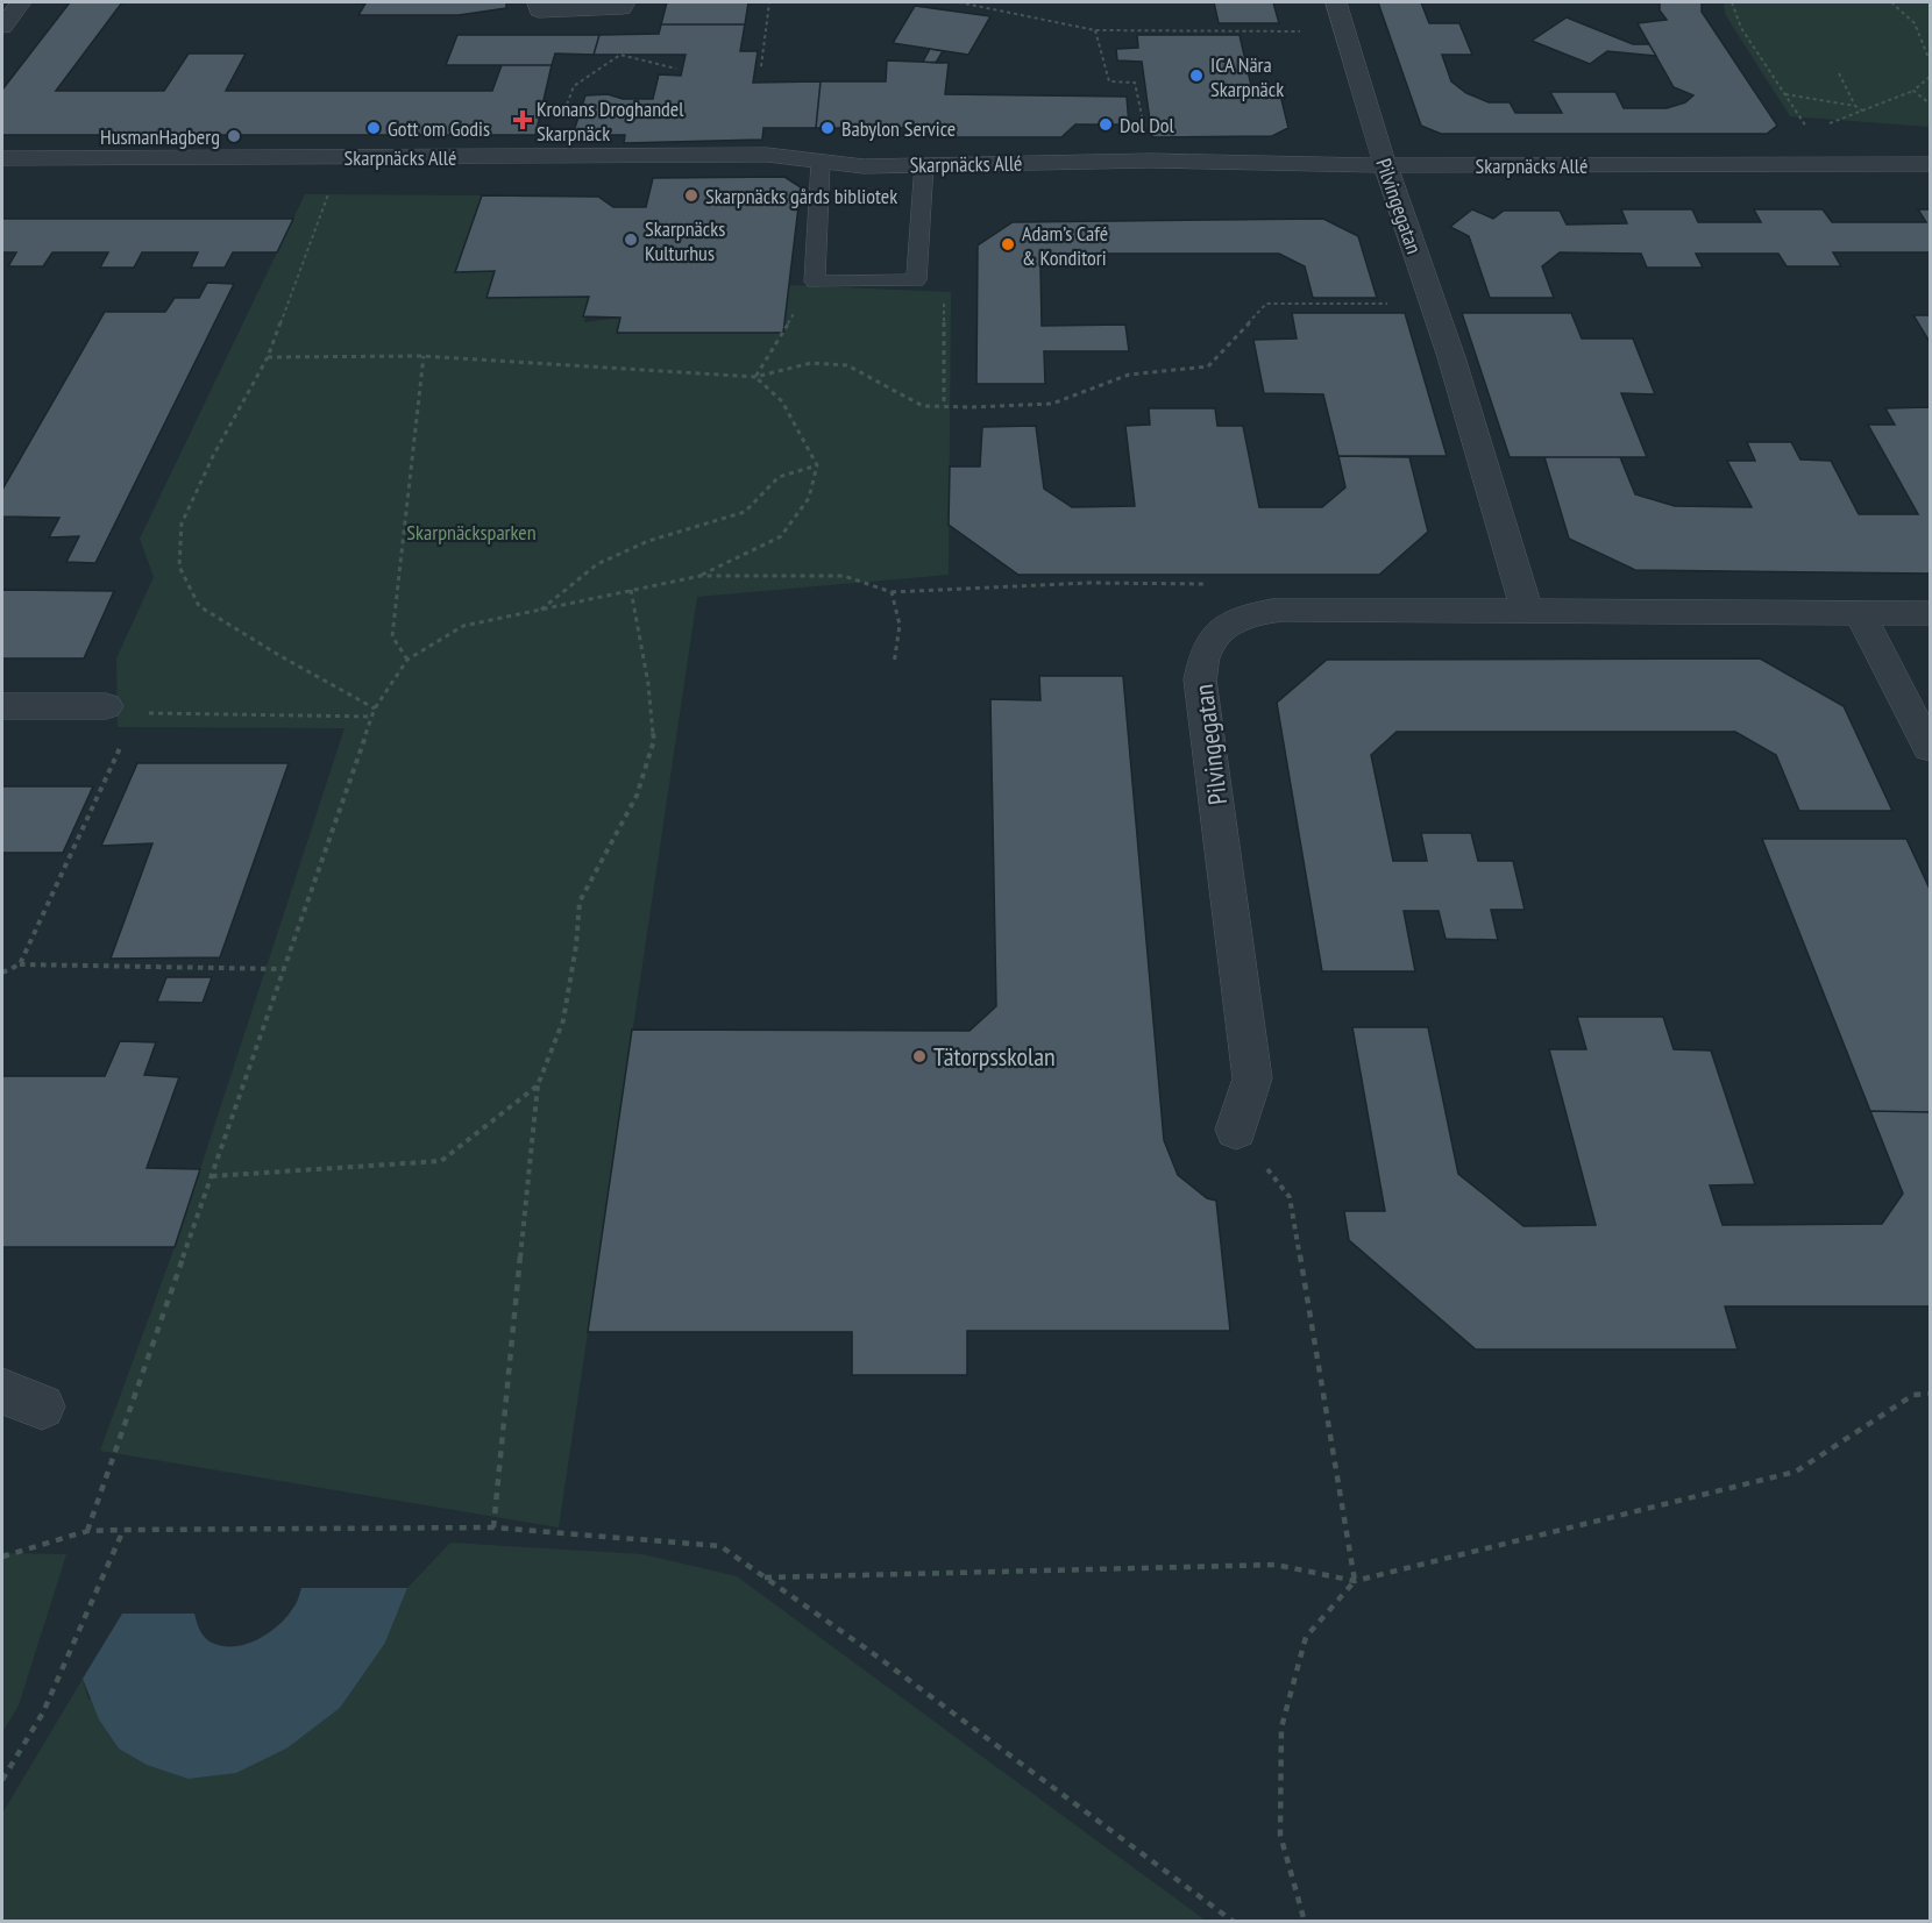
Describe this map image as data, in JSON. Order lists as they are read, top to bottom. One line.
{"streets":{"street":["Skarpnäcks Allé","Pilvingegatan"]},"crossings":[["Skarpnäcks Allé","Pilvingegatan"]],"parks":["Skarpnäcksparken"],"places":{"other":["ICA Nära Skarpnäck","Dol Dol","Gott om Godis","Babylon Service","HusmanHagberg","Skarpnäcks gårds bibliotek","Skarpnäcks Kulturhus","Adam’s Café & Konditori","Tätorpsskolan"],"health":["Kronans Droghandel Skarpnäck"]}}
